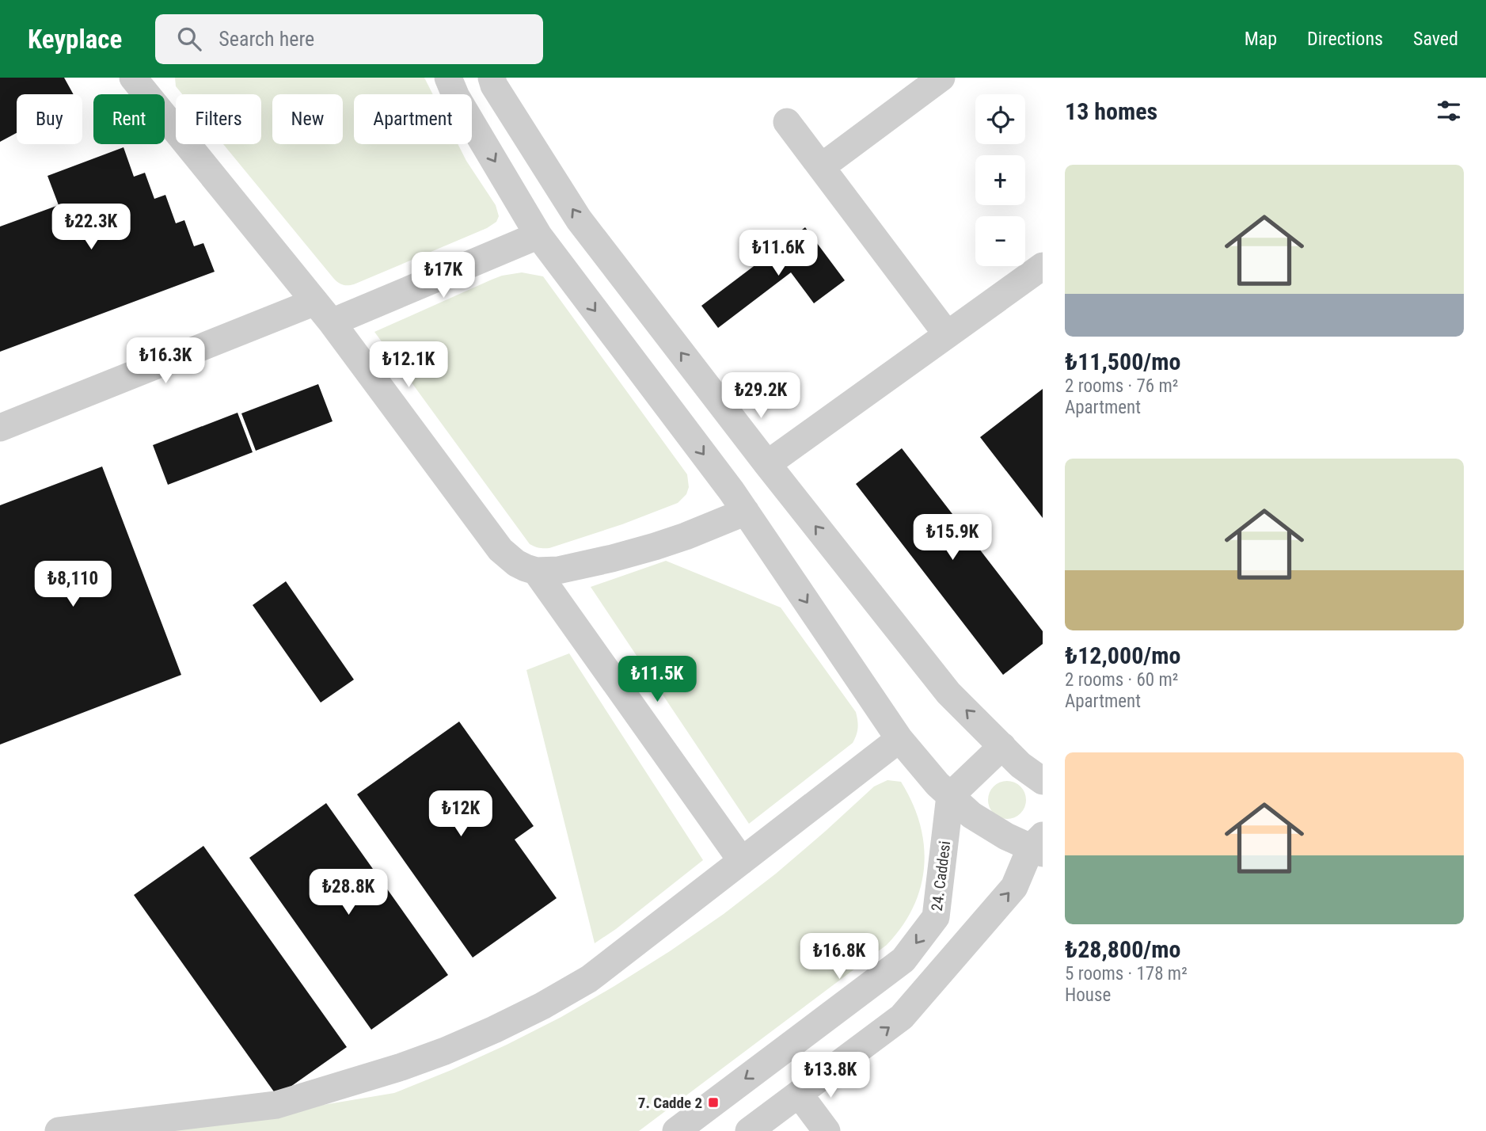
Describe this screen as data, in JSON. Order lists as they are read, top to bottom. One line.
{"streets":{"street":["24. Caddesi"]},"places":{"transit":["7. Cadde 2"]},"page":{"header":"Keyplace","search":"Search here","nav":["Map","Directions","Saved"],"heading":"13 homes","map_buttons":["+","−"],"chip":["Buy","Rent","Filters","New","Apartment"],"list":[{"name":"₺11,500/mo","note":"2 rooms · 76 m² · Apartment"},{"name":"₺12,000/mo","note":"2 rooms · 60 m² · Apartment"},{"name":"₺28,800/mo","note":"5 rooms · 178 m² · House"}],"price":["₺22.3K","₺11.6K","₺17K","₺16.3K","₺12.1K","₺29.2K","₺15.9K","₺8,110","₺11.5K","₺12K","₺28.8K","₺16.8K","₺13.8K"]}}
